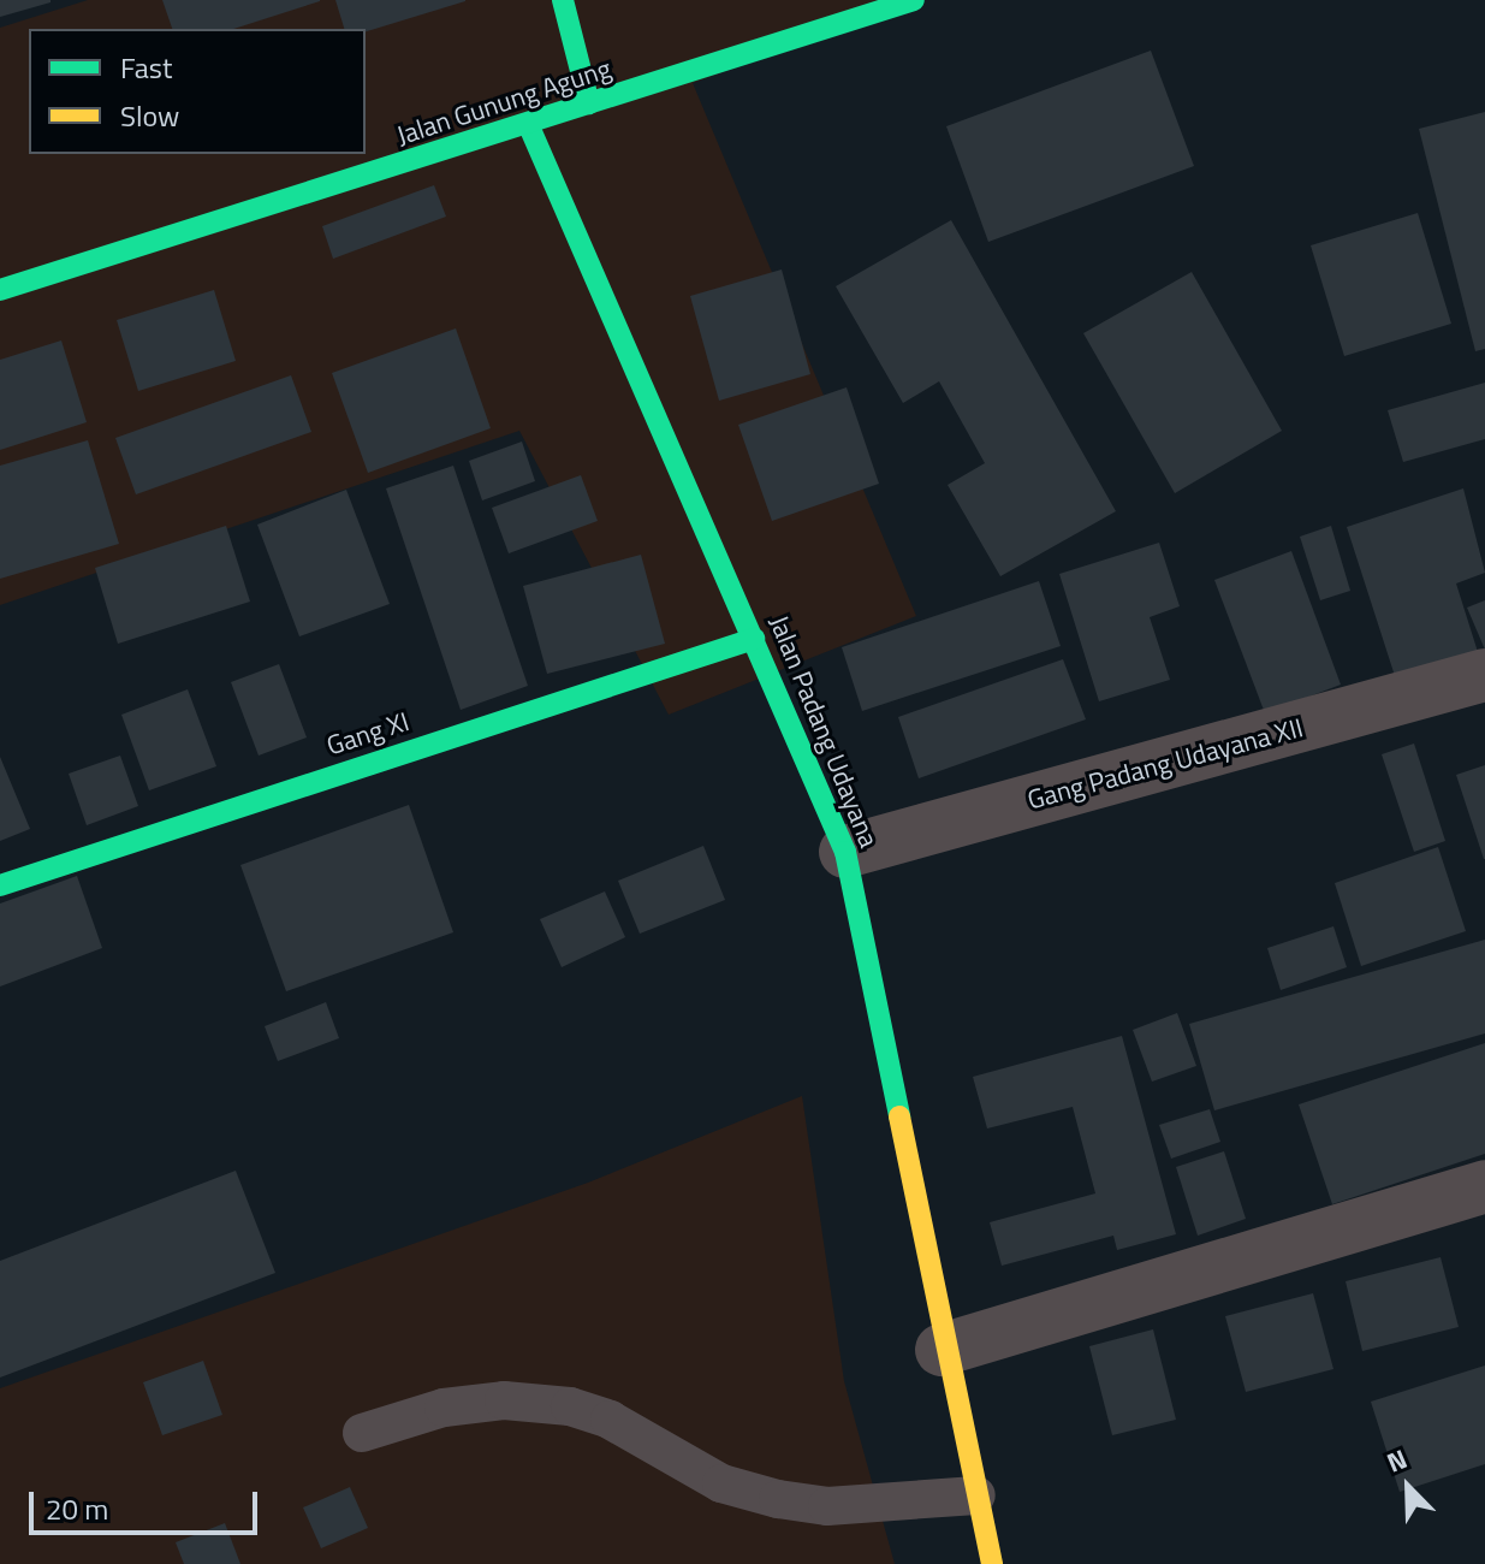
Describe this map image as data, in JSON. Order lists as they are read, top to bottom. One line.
{"streets":{"street":["Jalan Gunung Agung","Jalan Padang Udayana","Gang XI","Gang Padang Udayana XII"]},"crossings":[["Jalan Gunung Agung","Jalan Padang Udayana"],["Jalan Padang Udayana","Gang XI"],["Jalan Padang Udayana","Gang Padang Udayana XII"]],"legend":["Fast","Slow"],"scale_bar":"20 m","north":"top left"}
